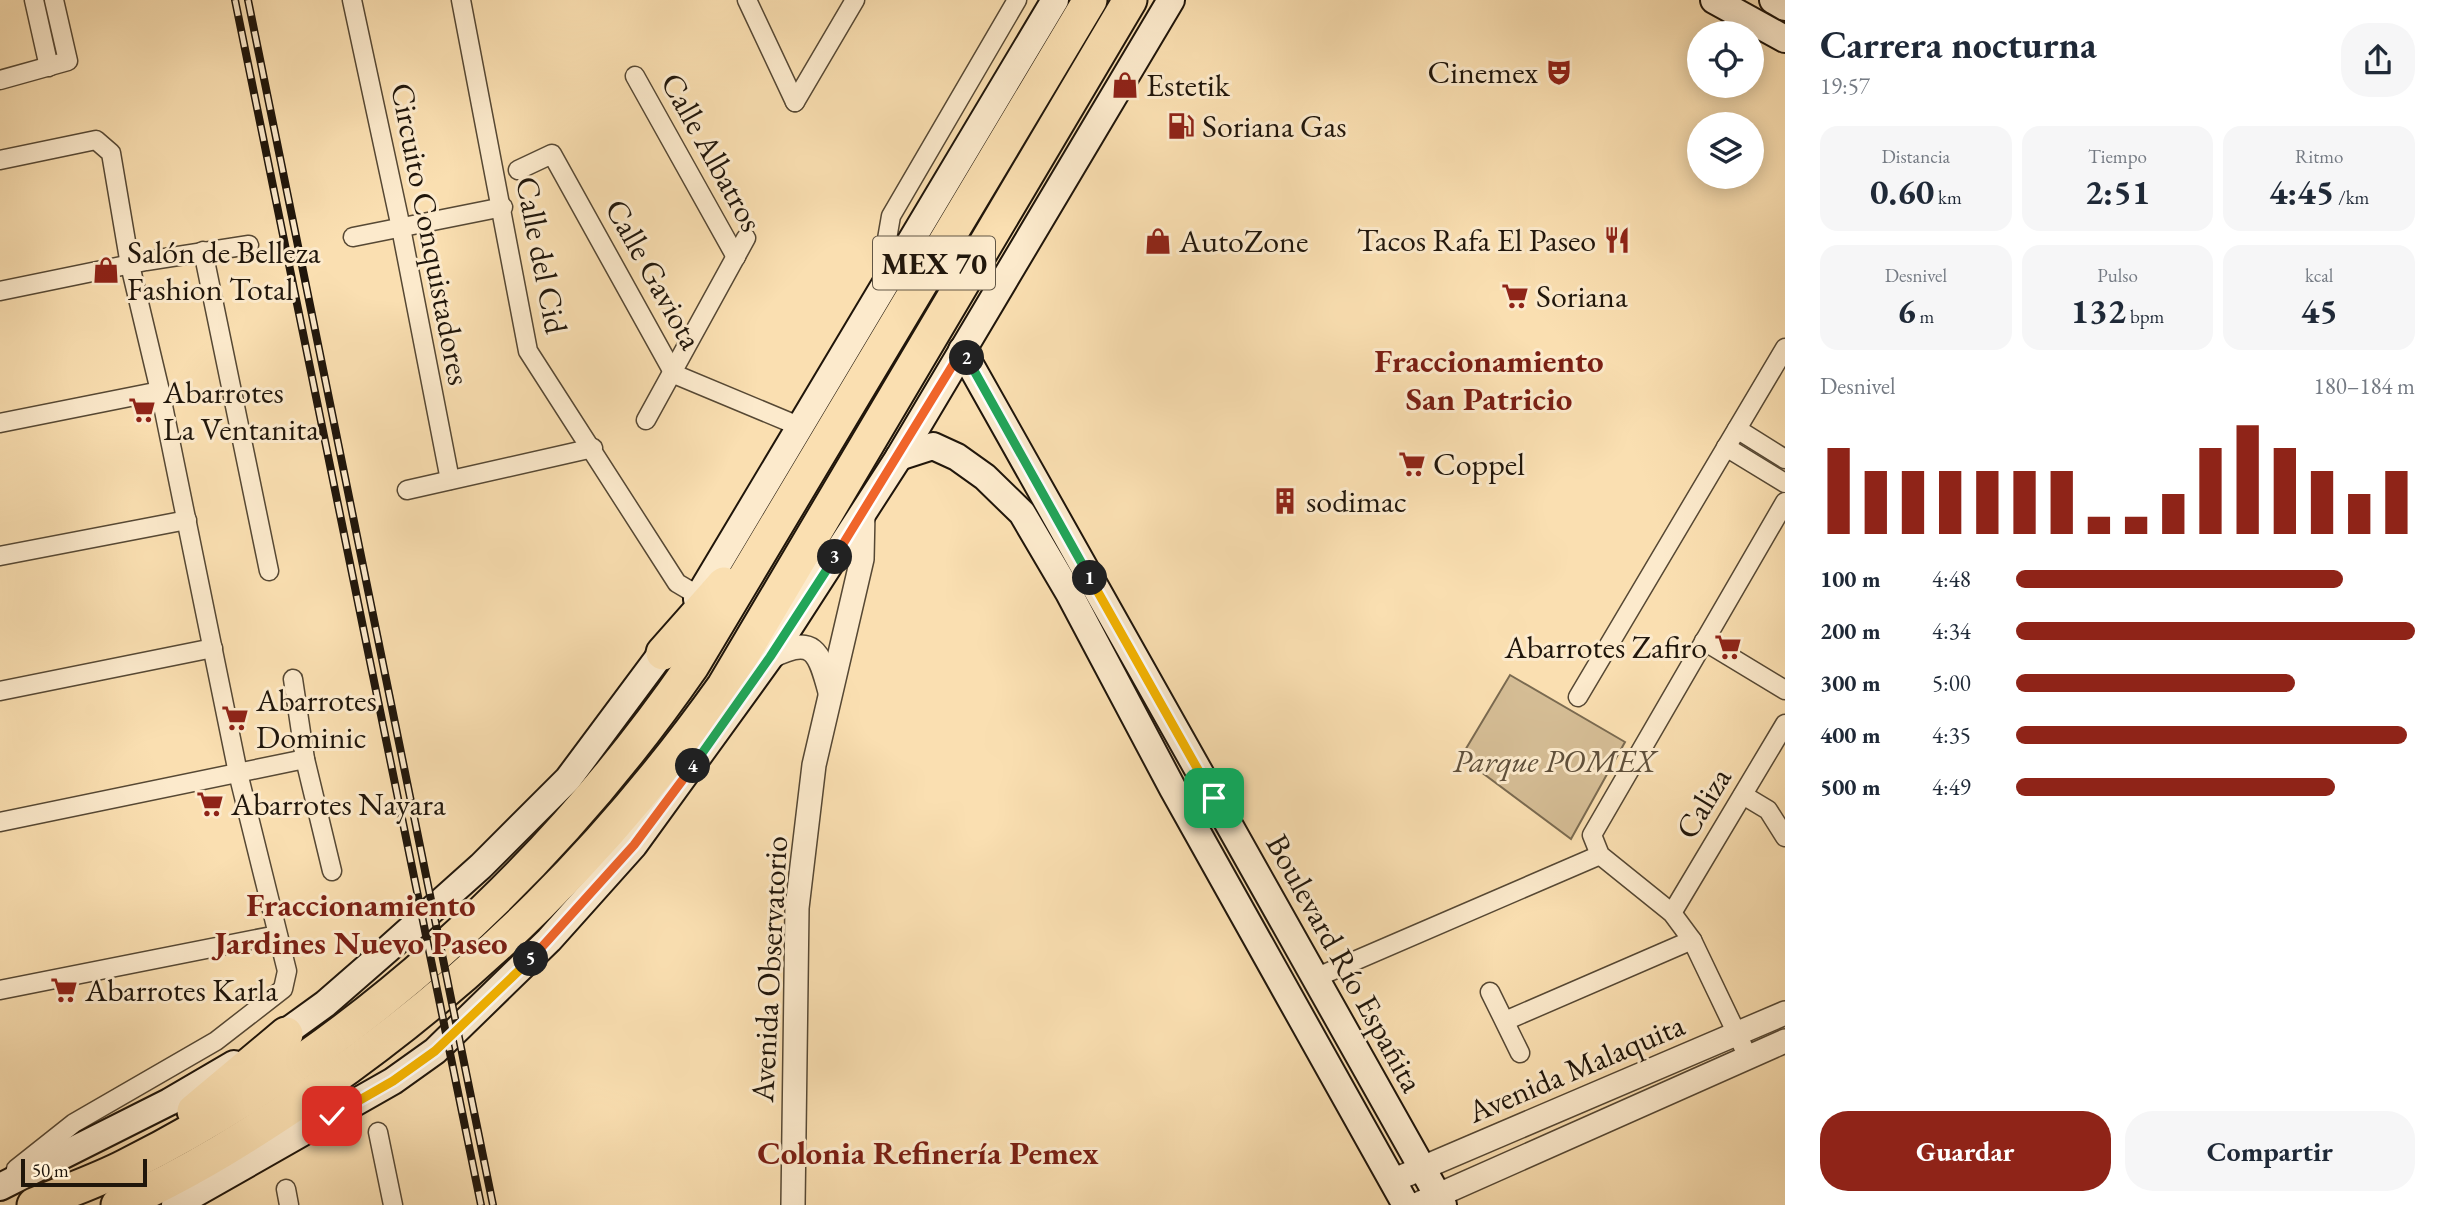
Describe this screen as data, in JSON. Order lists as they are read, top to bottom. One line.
{"streets":{"highway":["MEX 70"],"main road":["Boulevard Río Españita"],"street":["Calle Albatros","Circuito Conquistadores","Calle del Cid","Calle Gaviota","Caliza","Avenida Observatorio","Avenida Malaquita"]},"crossings":[["Boulevard Río Españita","Avenida Malaquita"]],"districts":["Fraccionamiento San Patricio","Fraccionamiento Jardines Nuevo Paseo","Colonia Refinería Pemex"],"parks":["Parque POMEX"],"places":{"theatre":["Cinemex"],"shop":["Estetik","AutoZone","Salón de Belleza Fashion Total"],"fuel station":["Soriana Gas"],"restaurant":["Tacos Rafa El Paseo"],"supermarket":["Soriana","Abarrotes La Ventanita","Coppel","Abarrotes Zafiro","Abarrotes Dominic","Abarrotes Nayara","Abarrotes Karla"],"building":["sodimac"]},"scale_bar":"50 m","page":{"heading":["Carrera nocturna","19:57"],"stats":[["Distancia","0.60 km"],["Tiempo","2:51"],["Ritmo","4:45 /km"],["Desnivel","6 m"],["Pulso","132 bpm"],["kcal","45"]],"pins":["2","3","1","4","5"],"chart":["Desnivel","180–184 m"],"list":[{"name":"100 m","note":"4:48"},{"name":"200 m","note":"4:34"},{"name":"300 m","note":"5:00"},{"name":"400 m","note":"4:35"},{"name":"500 m","note":"4:49"}],"buttons":["Guardar","Compartir"],"scale":"50 m"}}
